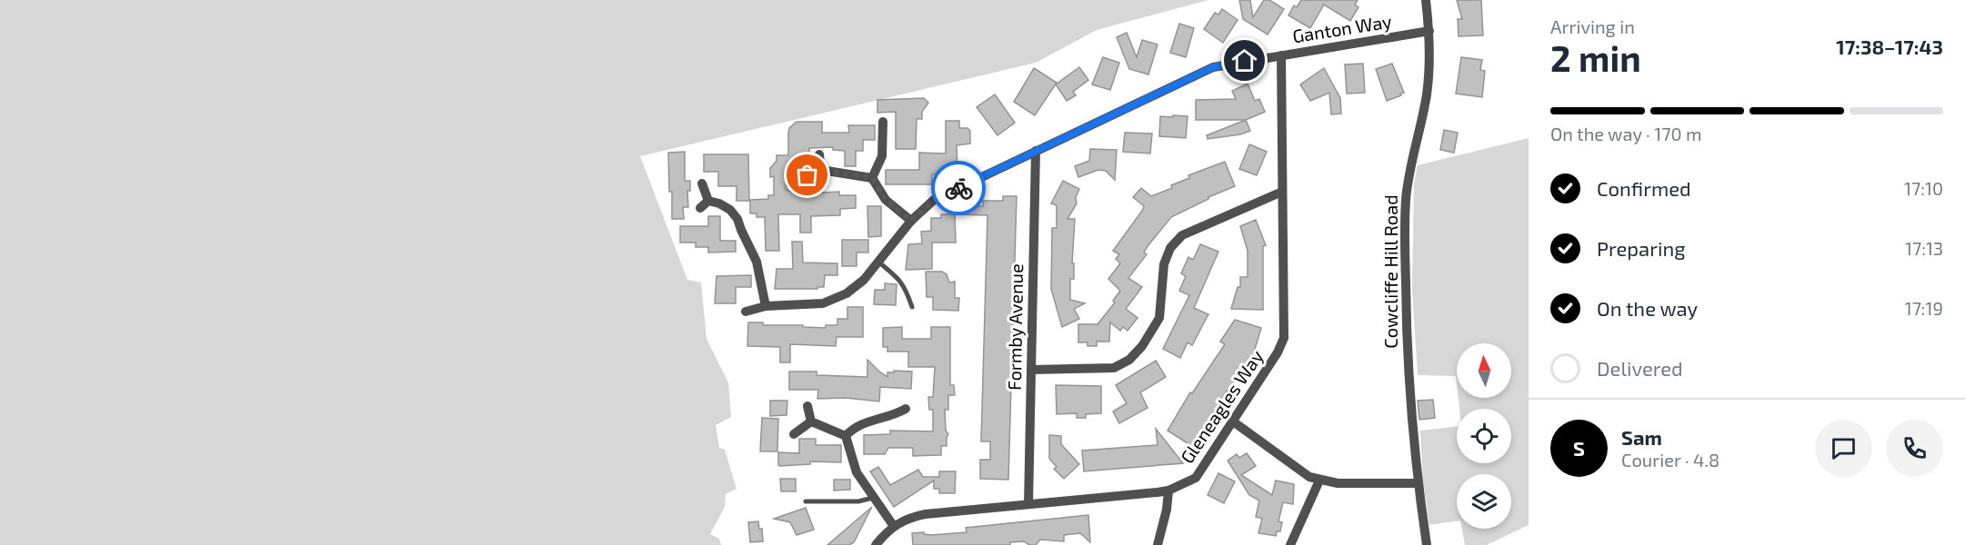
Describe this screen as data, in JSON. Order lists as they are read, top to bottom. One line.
{"streets":{"street":["Ganton Way","Cowcliffe Hill Road","Formby Avenue","Gleneagles Way"]},"crossings":[["Ganton Way","Cowcliffe Hill Road"],["Ganton Way","Formby Avenue"],["Ganton Way","Gleneagles Way"],["Formby Avenue","Gleneagles Way"]],"north":"top","page":{"heading":["2 min","Arriving in","17:38–17:43"],"panel":["Sam","Courier · 4.8"],"bar":"On the way · 170 m","list":[["Confirmed","17:10"],["Preparing","17:13"],["On the way","17:19"],"Delivered"],"round":"S"}}
